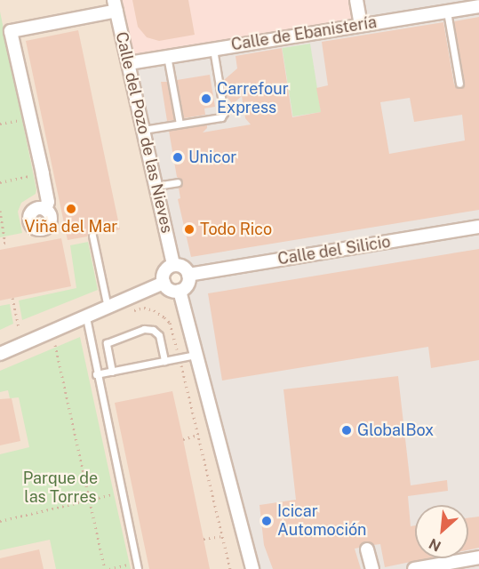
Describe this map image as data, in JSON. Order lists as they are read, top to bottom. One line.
{"streets":{"street":["Calle de Ebanistería","Calle del Pozo de las Nieves","Calle del Silicio"]},"crossings":[["Calle de Ebanistería","Calle del Pozo de las Nieves"],["Calle del Pozo de las Nieves","Calle del Silicio"]],"parks":["Parque de las Torres"],"places":["Carrefour Express","Unicor","Viña del Mar","Todo Rico","GlobalBox","Icicar Automoción"],"north":"bottom left"}
